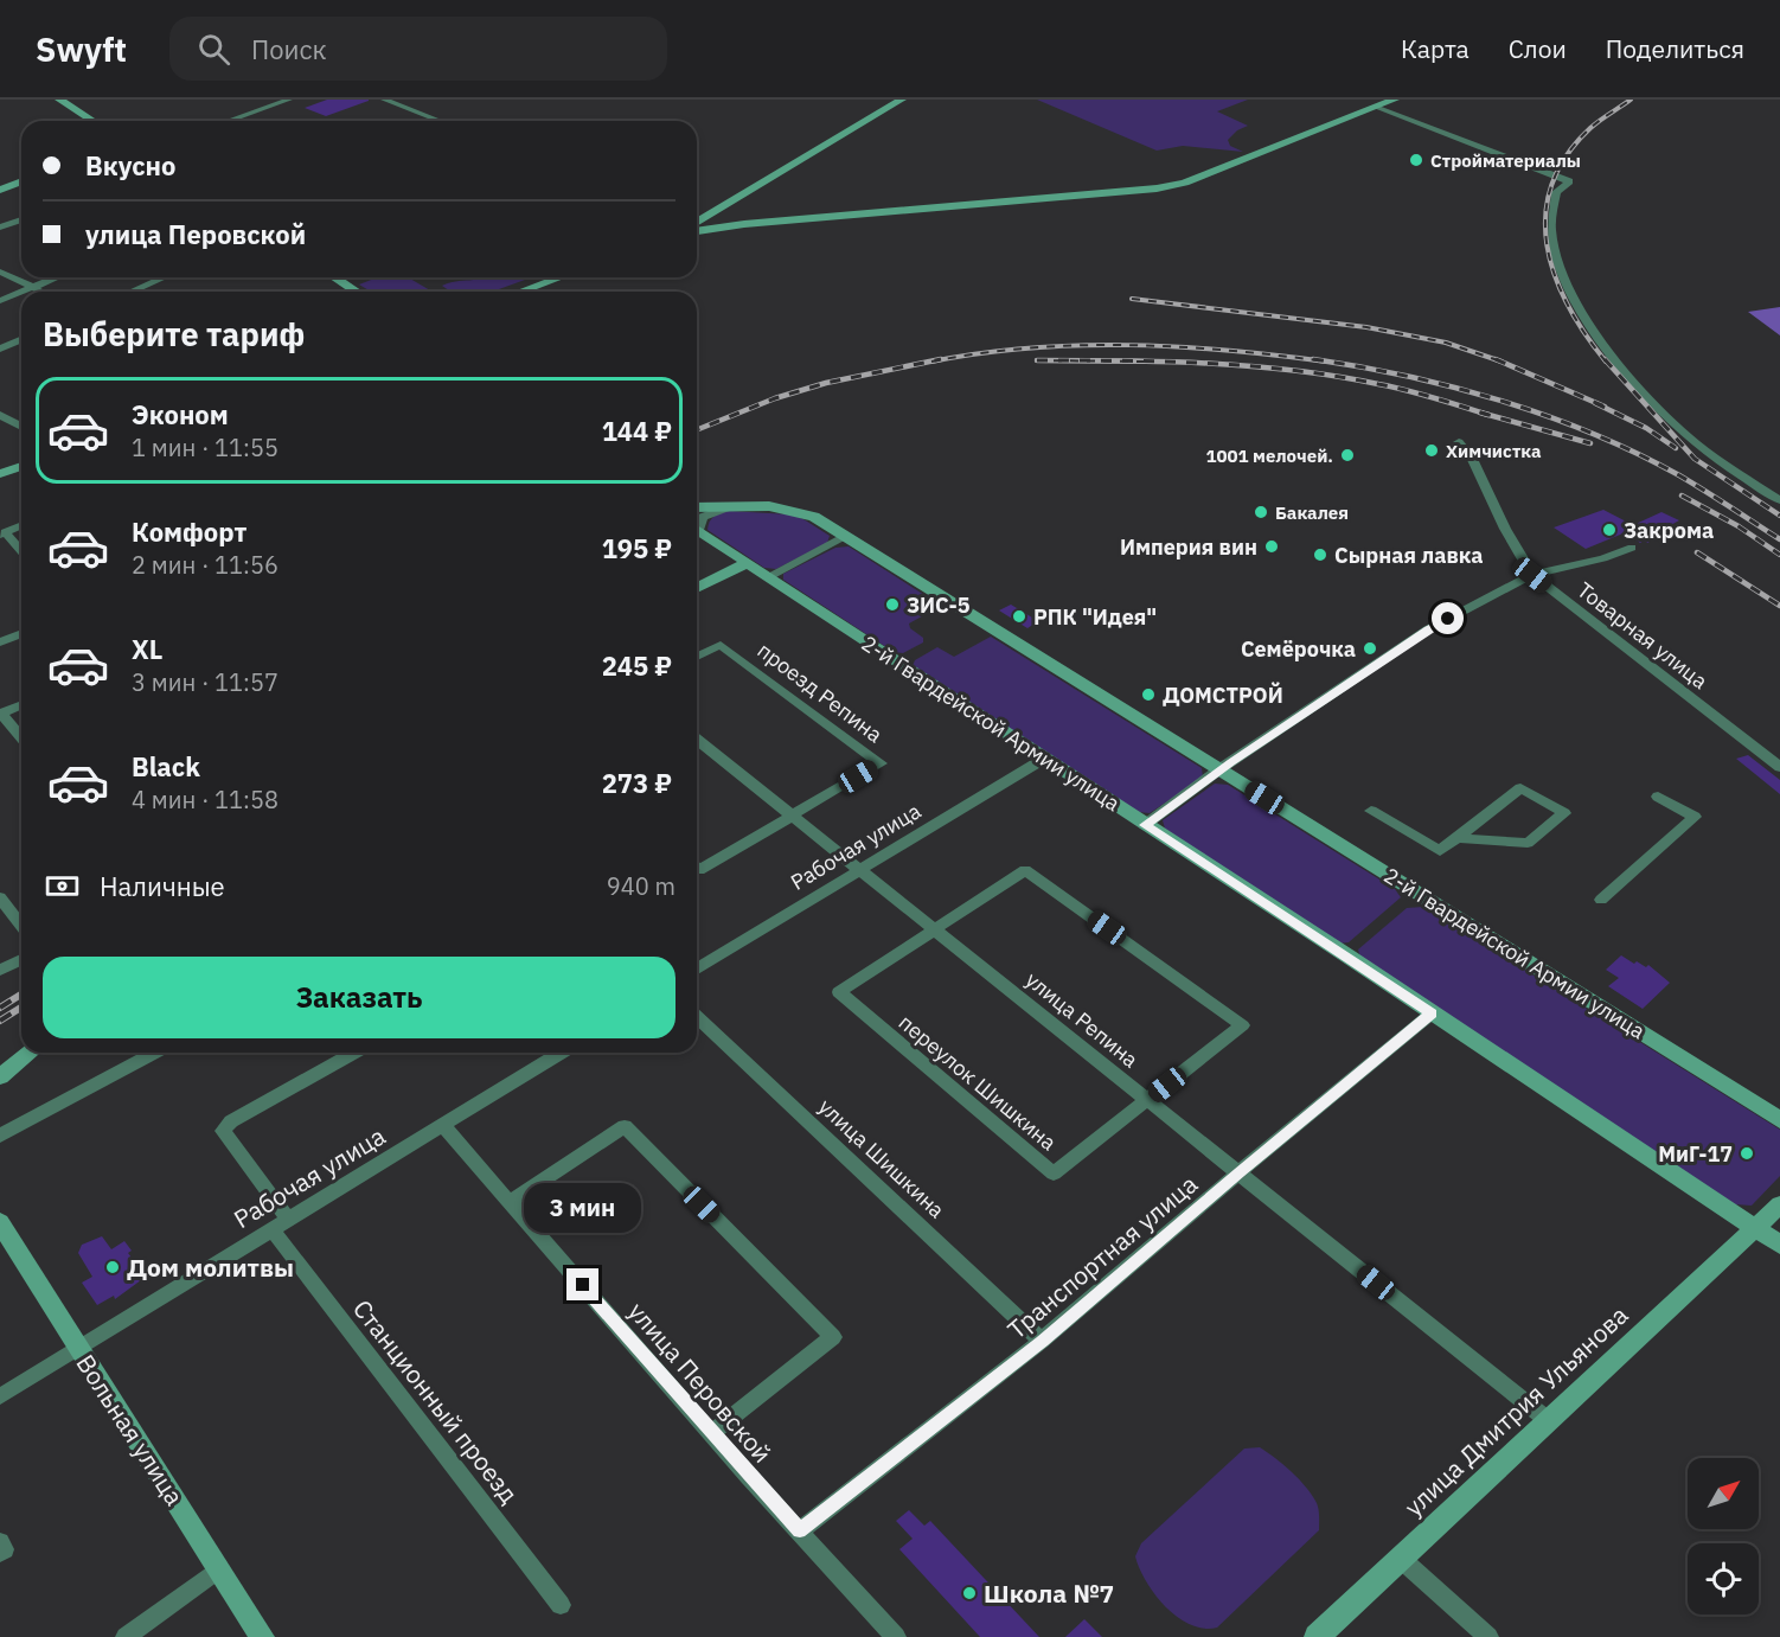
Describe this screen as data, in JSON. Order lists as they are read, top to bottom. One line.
{"streets":{"main road":["2-й Гвардейской Армии улица","улица Дмитрия Ульянова","Вольная улица"],"street":["Товарная улица","проезд Репина","Рабочая улица","улица Репина","переулок Шишкина","улица Шишкина","Транспортная улица","улица Перовской","Станционный проезд"]},"crossings":[["проезд Репина","улица Репина"],["2-й Гвардейской Армии улица","Рабочая улица"],["2-й Гвардейской Армии улица","Транспортная улица"],["2-й Гвардейской Армии улица","улица Дмитрия Ульянова"],["Рабочая улица","улица Репина"],["Рабочая улица","улица Перовской"],["Рабочая улица","Станционный проезд"],["Рабочая улица","Вольная улица"],["улица Репина","переулок Шишкина"],["улица Репина","Транспортная улица"],["улица Репина","улица Дмитрия Ульянова"],["улица Шишкина","Транспортная улица"],["Транспортная улица","улица Перовской"]],"places":["Стройматериалы","Химчистка","1001 мелочей.","Бакалея","Закрома","Империя вин","Сырная лавка","ЗИС-5","РПК \"Идея\"","Семёрочка","ДОМСТРОЙ","МиГ-17","Дом молитвы","Школа №7"],"north":"top right","page":{"header":"Swyft","search":"Поиск","nav":["Карта","Слои","Поделиться"],"banner":["Вкусно","улица Перовской"],"heading":"Выберите тариф","list":[{"name":"Эконом","note":"1 мин · 11:55","value":"144 ₽"},{"name":"Комфорт","note":"2 мин · 11:56","value":"195 ₽"},{"name":"XL","note":"3 мин · 11:57","value":"245 ₽"},{"name":"Black","note":"4 мин · 11:58","value":"273 ₽"}],"pay":["Наличные","940 m"],"buttons":"Заказать","bubble":"3 мин"}}
